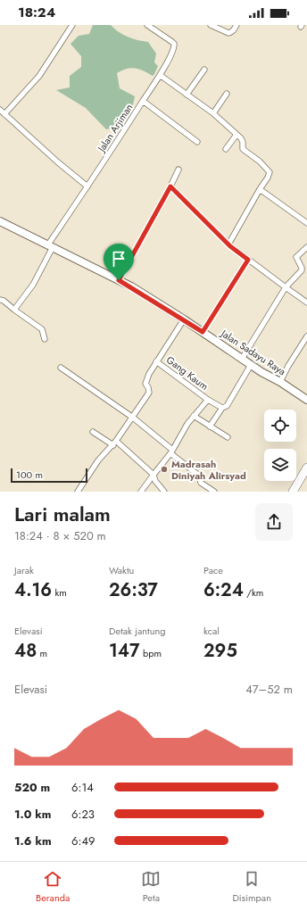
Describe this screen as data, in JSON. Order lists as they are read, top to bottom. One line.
{"streets":{"street":["Jalan Arjiman","Jalan Sadayu Raya","Gang Kaum"]},"crossings":[["Jalan Arjiman","Jalan Sadayu Raya"]],"places":["Madrasah Diniyah Alirsyad"],"scale_bar":"100 m","page":{"status":"18:24","scale":"100 m","heading":["Lari malam","18:24 · 8 × 520 m"],"stats":[["Jarak","4.16 km"],["Waktu","26:37"],["Pace","6:24 /km"],["Elevasi","48 m"],["Detak jantung","147 bpm"],["kcal","295"]],"chart":["Elevasi","47–52 m"],"list":[{"name":"520 m","note":"6:14"},{"name":"1.0 km","note":"6:23"},{"name":"1.6 km","note":"6:49"}],"tabs":["Beranda","Peta","Disimpan"]}}
